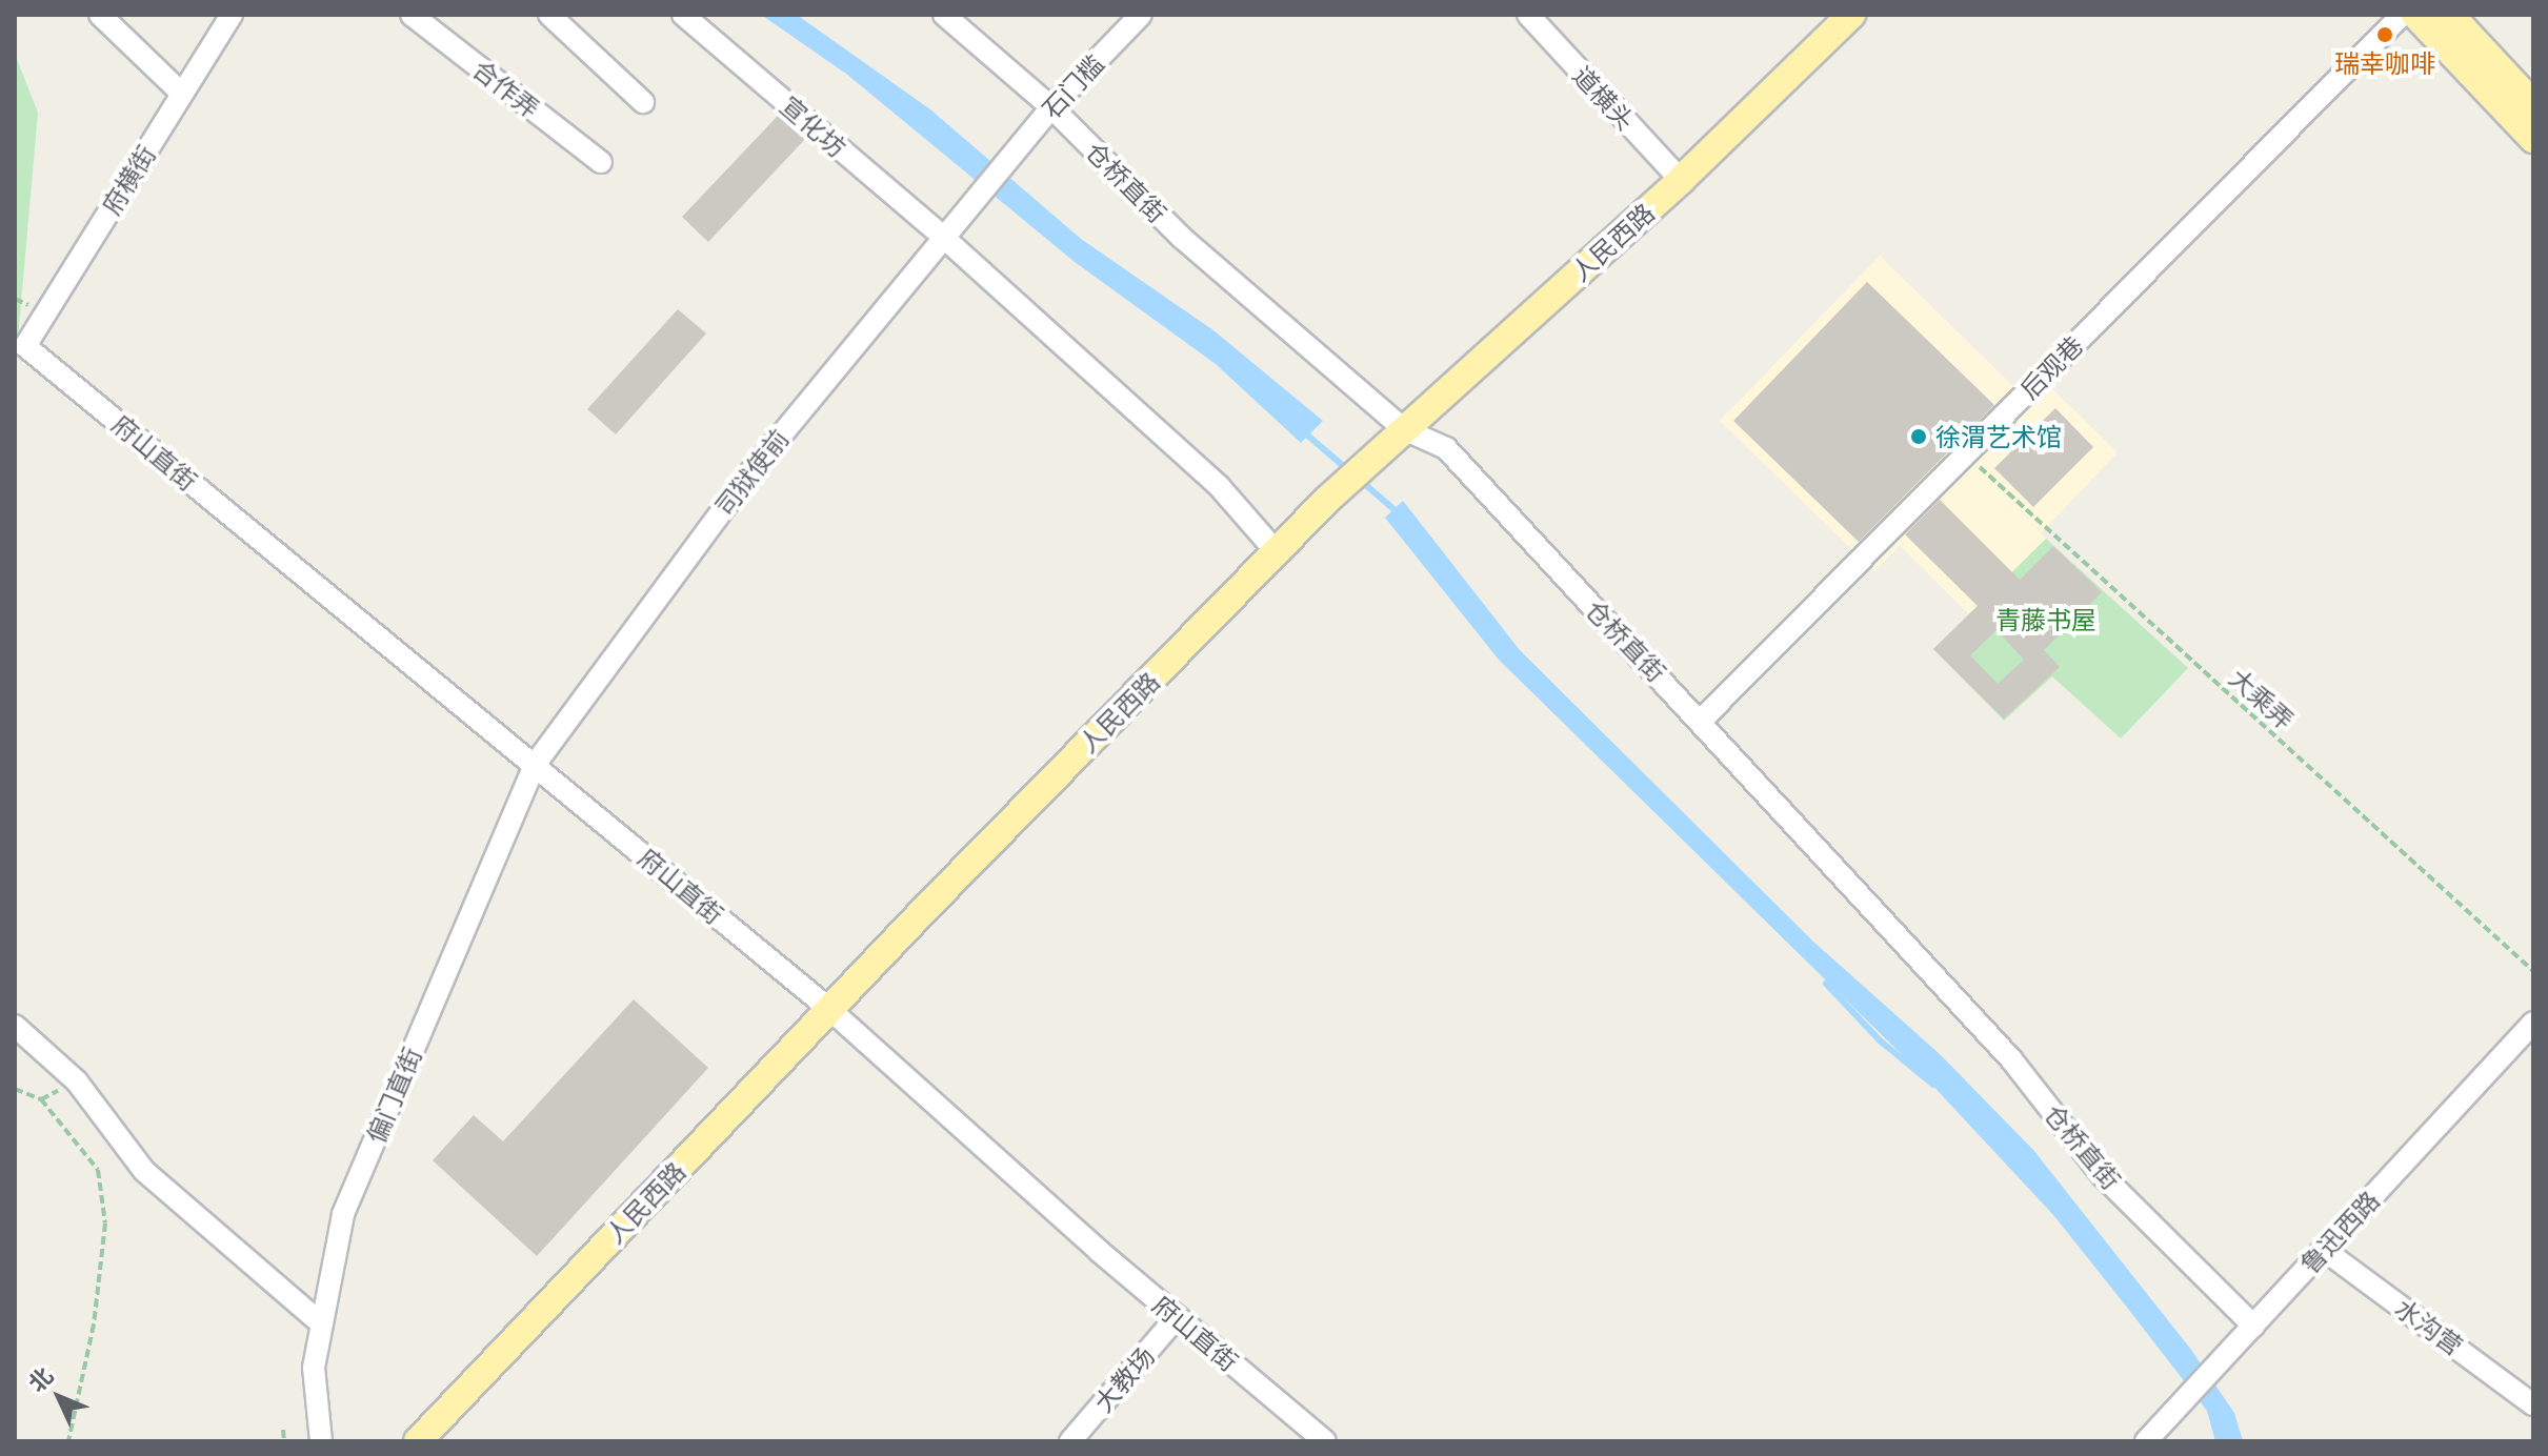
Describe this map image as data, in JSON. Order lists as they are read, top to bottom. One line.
{"streets":{"main road":["人民西路"],"street":["石门槛","合作弄","道横头","宣化坊","府横街","仓桥直街","后观巷","府山直街","司狱使前","偏门直街","鲁迅西路","水沟营","大教场"],"path":["大乘弄"]},"crossings":[["石门槛","仓桥直街"],["石门槛","司狱使前"],["道横头","人民西路"],["宣化坊","人民西路"],["宣化坊","司狱使前"],["府横街","府山直街"],["仓桥直街","人民西路"],["仓桥直街","后观巷"],["仓桥直街","鲁迅西路"],["人民西路","府山直街"],["后观巷","大乘弄"],["府山直街","司狱使前"],["府山直街","偏门直街"],["府山直街","大教场"],["司狱使前","偏门直街"],["鲁迅西路","水沟营"]],"parks":["青藤书屋"],"places":["瑞幸咖啡","徐渭艺术馆"],"north":"top left"}
